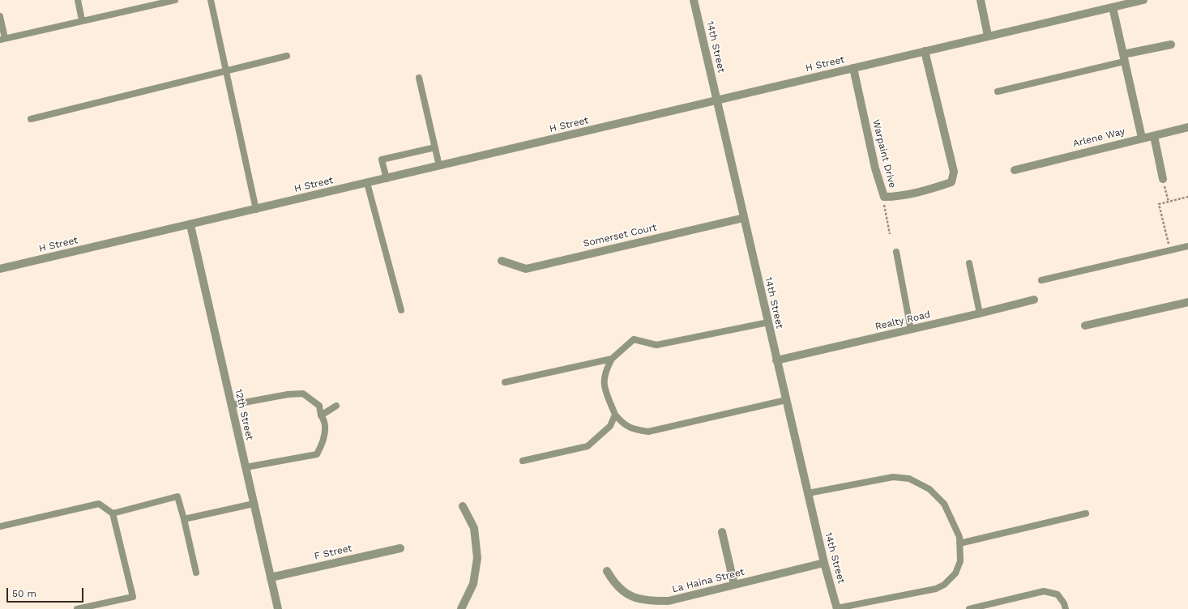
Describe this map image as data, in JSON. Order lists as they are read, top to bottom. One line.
{"streets":{"street":["14th Street","H Street","Arlene Way","Warpaint Drive","Somerset Court","Realty Road","12th Street","F Street","La Haina Street"]},"crossings":[["14th Street","H Street"],["14th Street","Somerset Court"],["14th Street","Realty Road"],["14th Street","La Haina Street"],["H Street","Warpaint Drive"],["H Street","12th Street"],["12th Street","F Street"]],"scale_bar":"50 m"}
